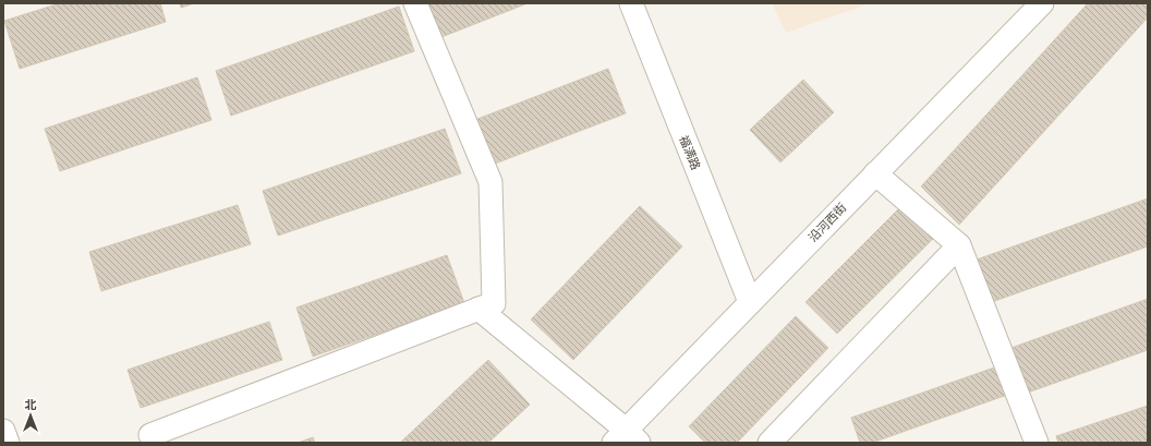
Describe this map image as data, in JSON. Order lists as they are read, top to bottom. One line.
{"streets":{"street":["福满路","沿河西街"]},"crossings":[["福满路","沿河西街"]],"north":"top"}
